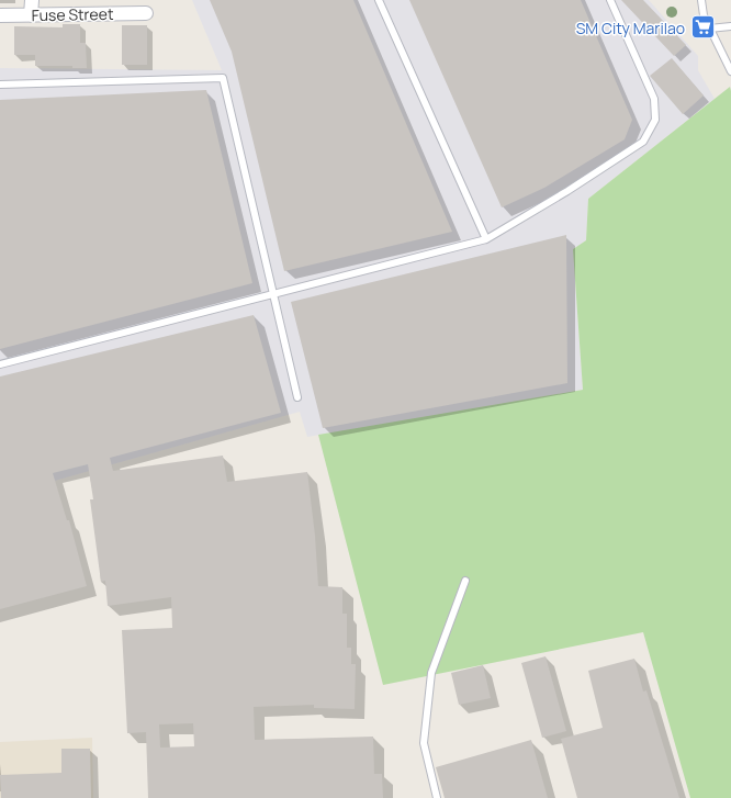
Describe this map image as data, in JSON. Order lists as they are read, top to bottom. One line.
{"streets":{"street":["Fuse Street"]},"places":{"supermarket":["SM City Marilao"]}}
